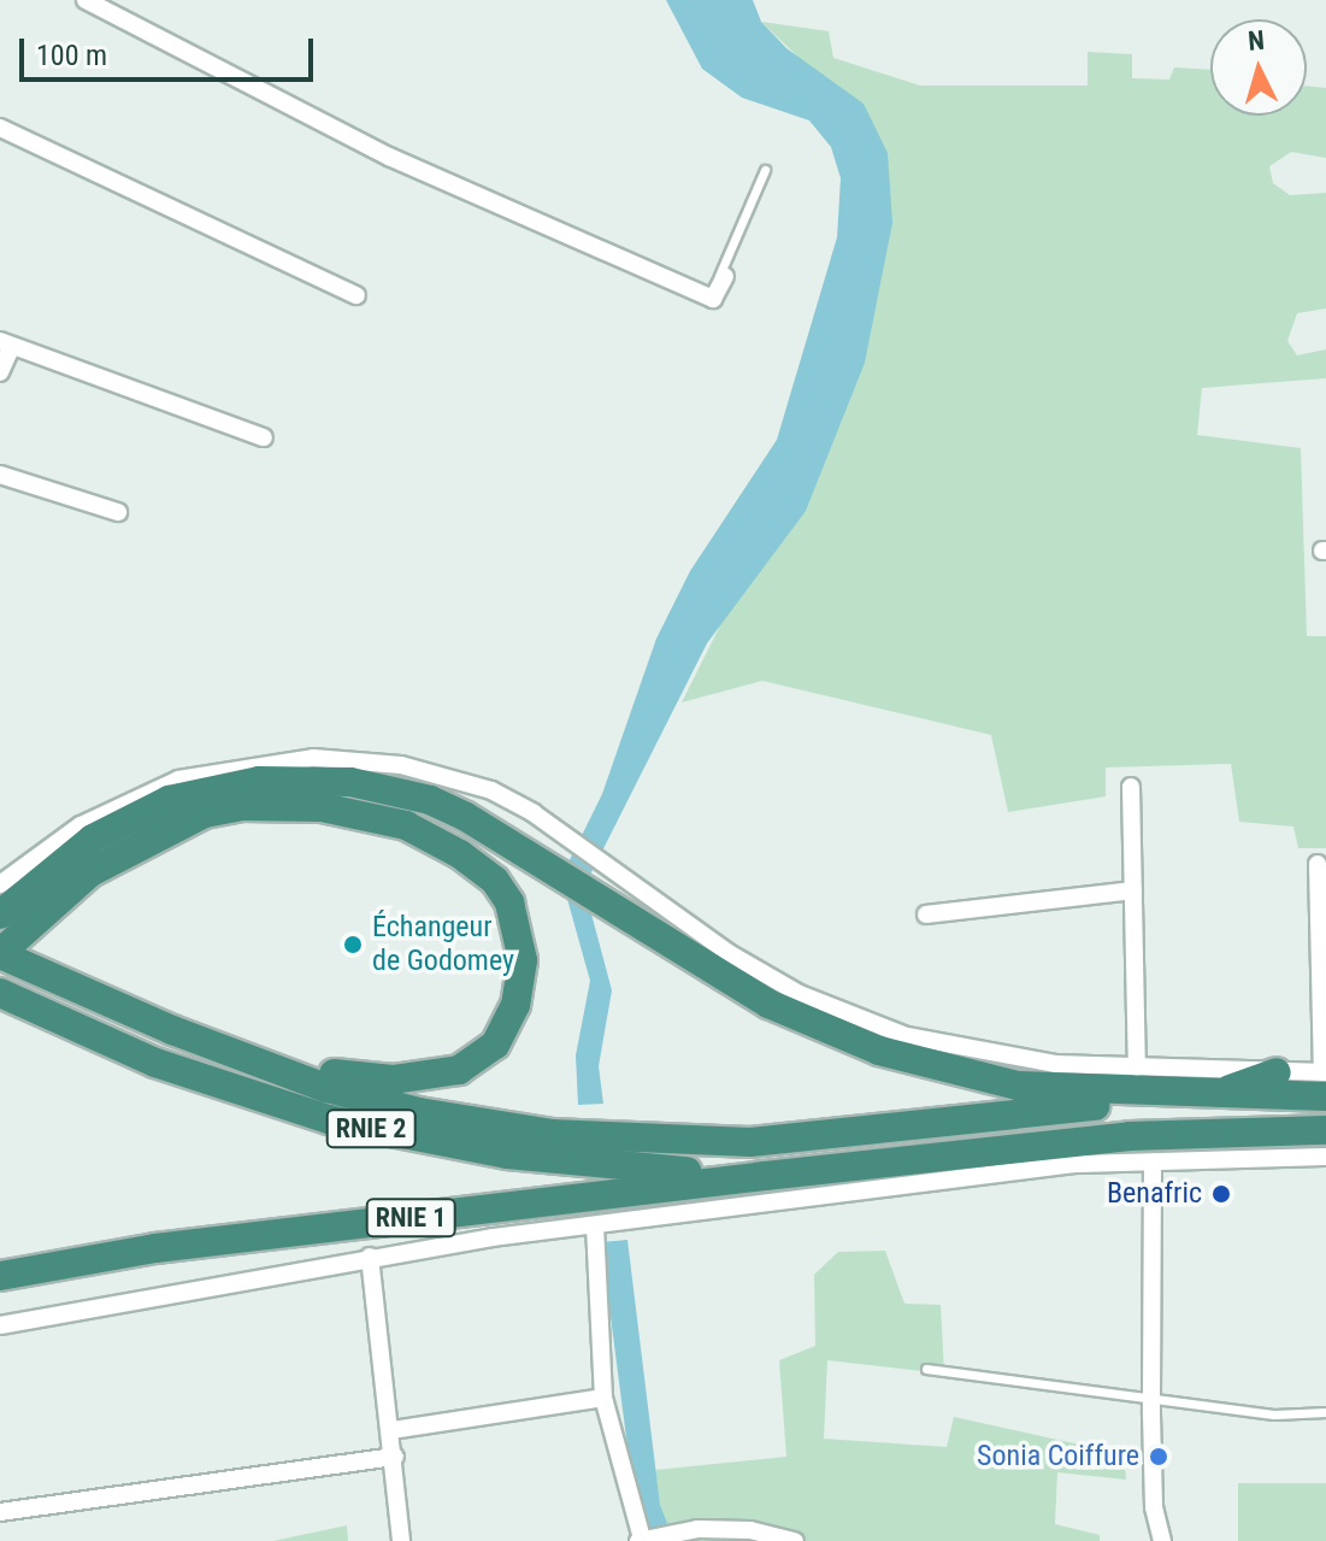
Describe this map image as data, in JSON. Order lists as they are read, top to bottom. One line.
{"streets":{"highway":["RNIE 2","RNIE 1"]},"crossings":[["RNIE 2","RNIE 1"]],"places":["Échangeur de Godomey","Benafric","Sonia Coiffure"],"scale_bar":"100 m","north":"top"}
